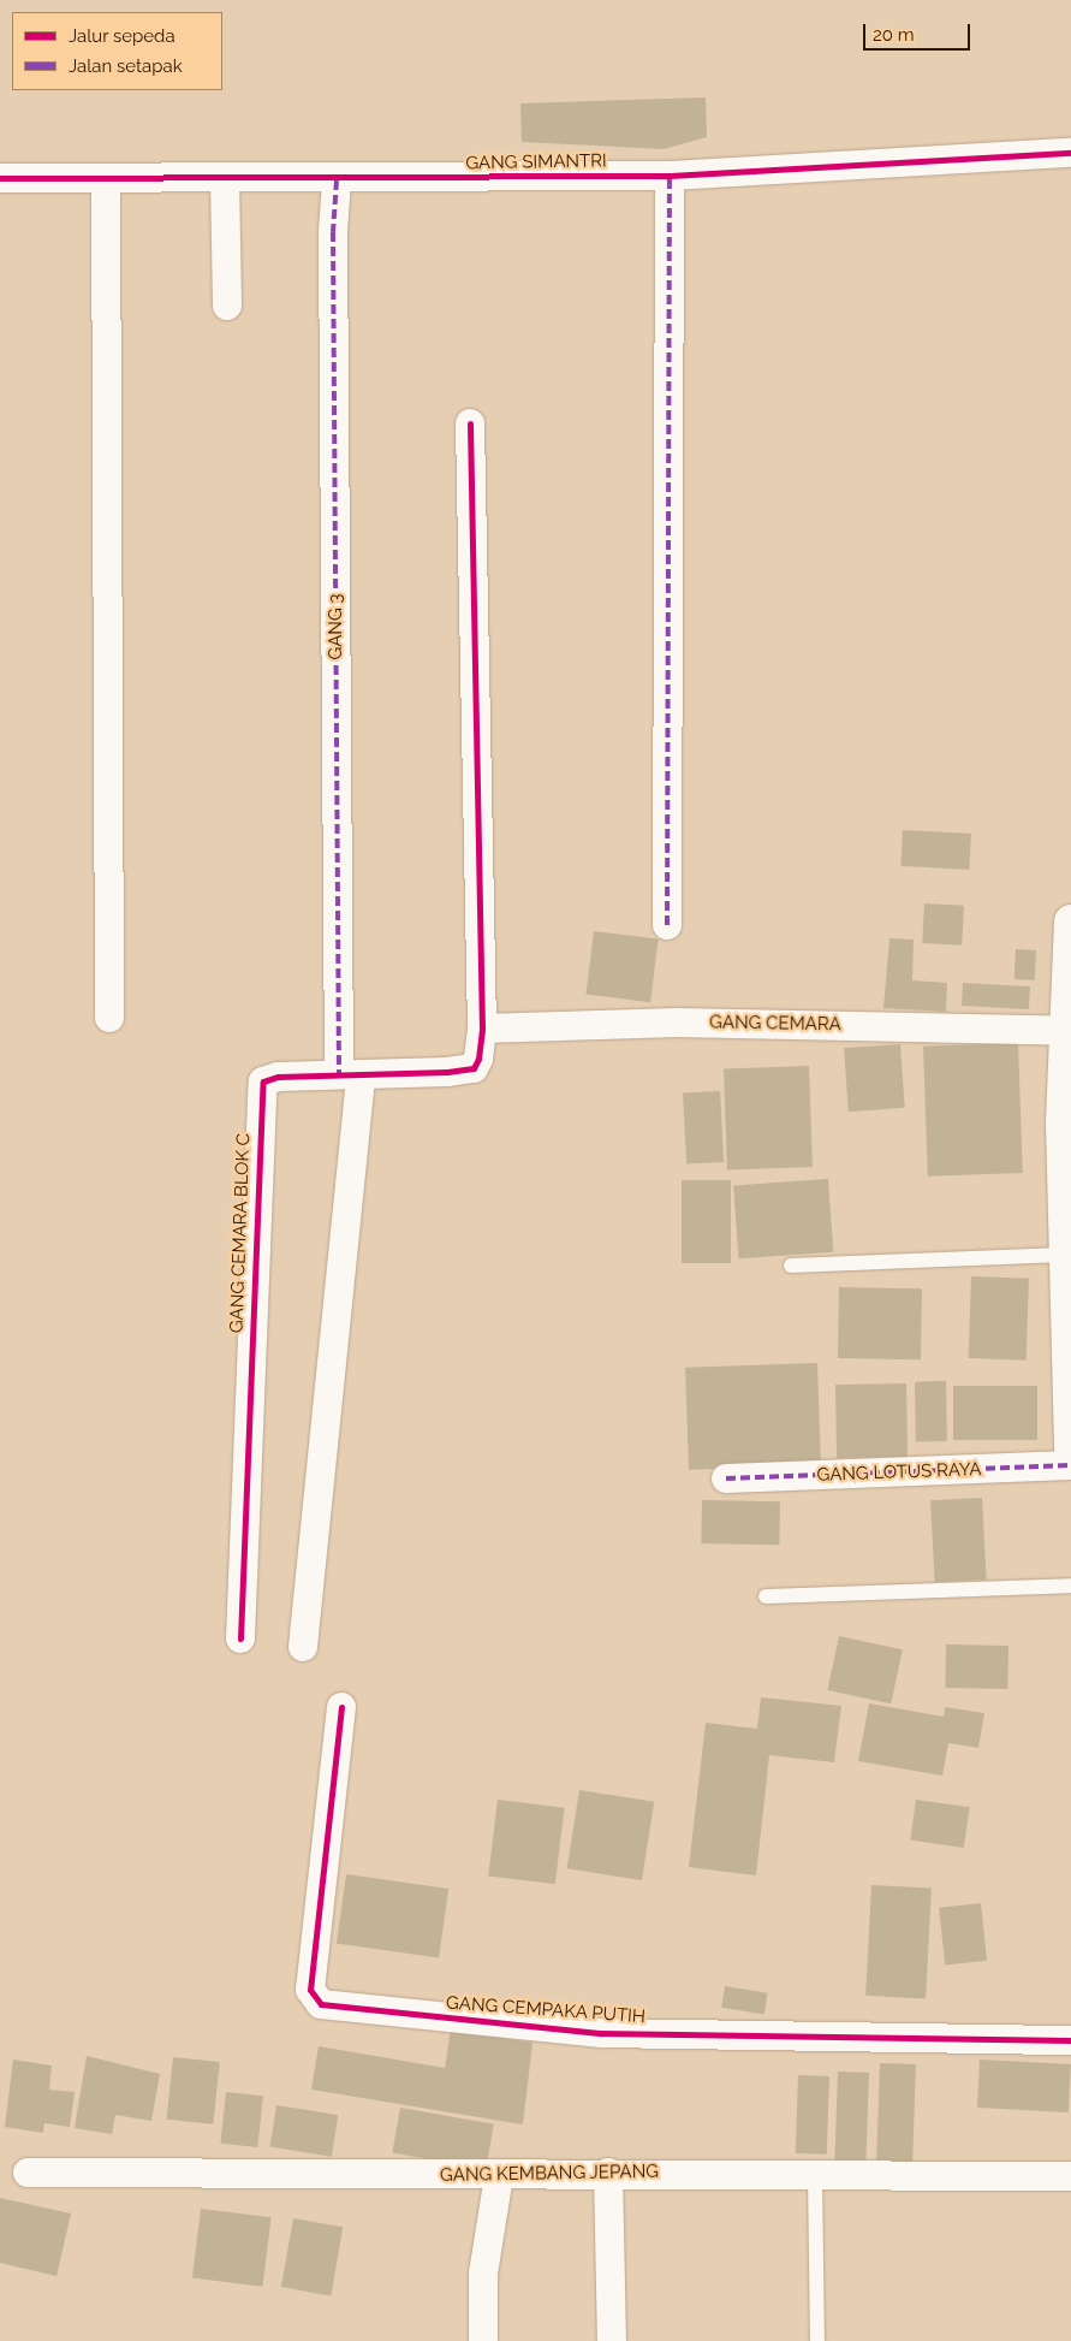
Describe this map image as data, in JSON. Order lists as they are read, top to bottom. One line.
{"streets":{"street":["GANG SIMANTRI","GANG 3","GANG CEMARA","GANG CEMARA BLOK C","GANG LOTUS RAYA","GANG CEMPAKA PUTIH","GANG KEMBANG JEPANG"]},"crossings":[["GANG SIMANTRI","GANG 3"],["GANG 3","GANG CEMARA BLOK C"],["GANG CEMARA","GANG CEMARA BLOK C"]],"legend":["Jalur sepeda","Jalan setapak"],"scale_bar":"20 m"}
